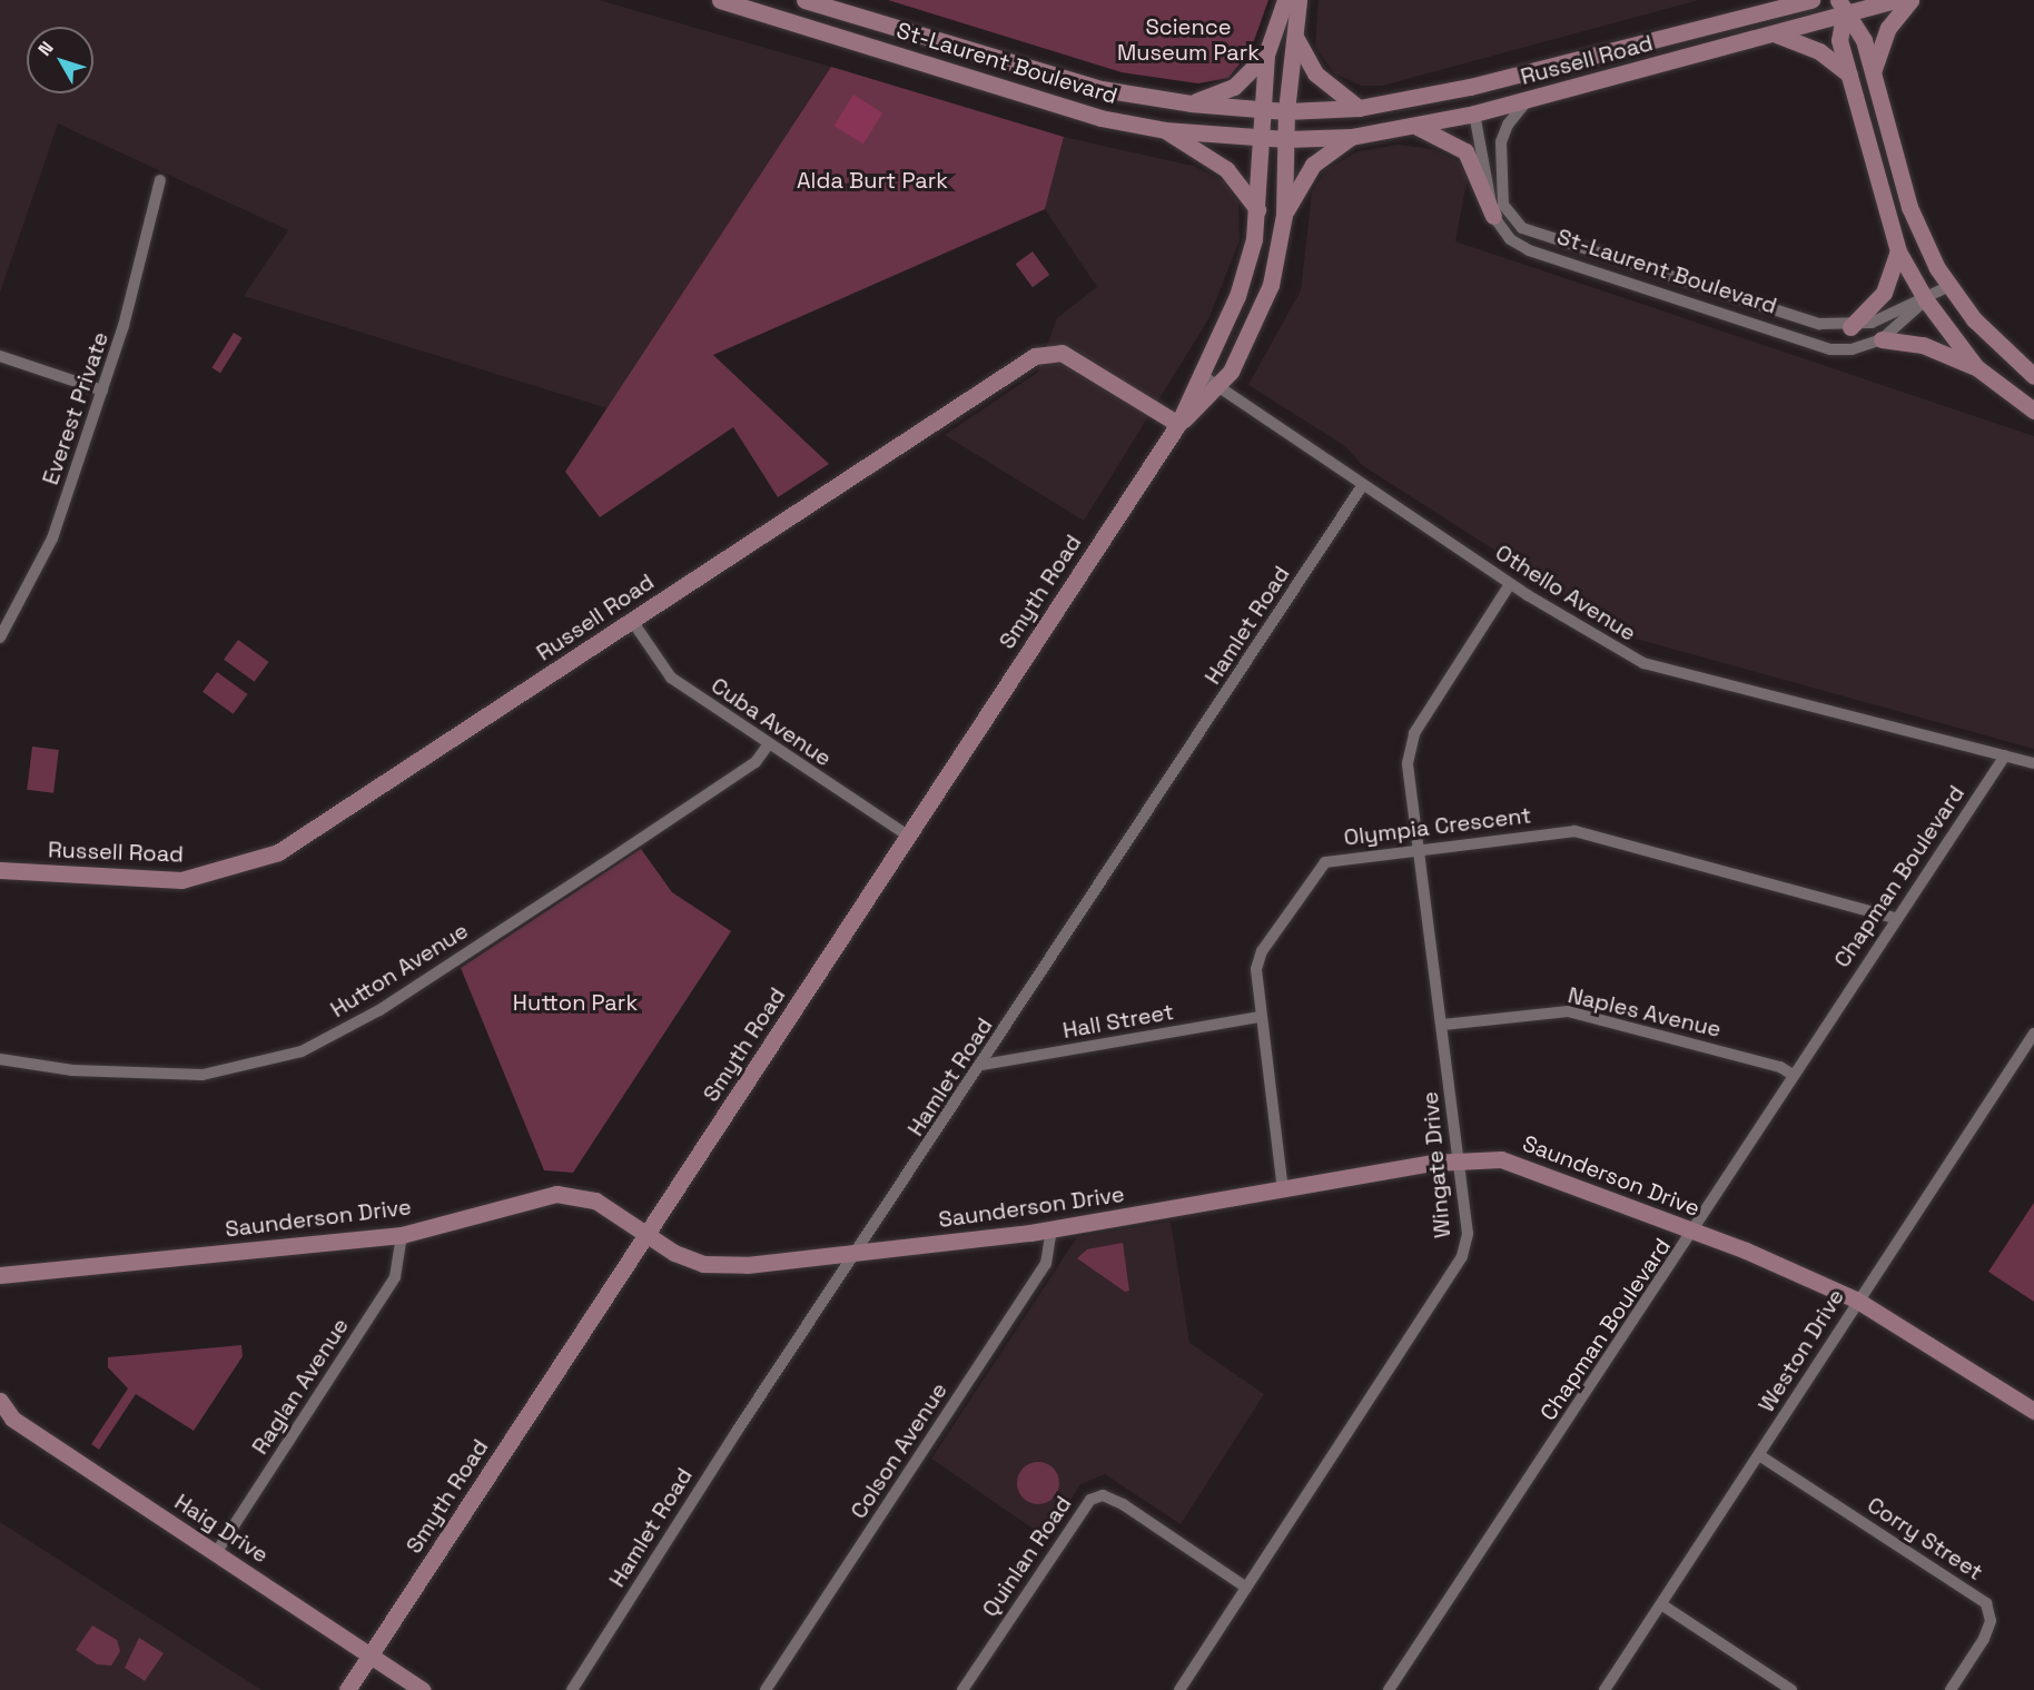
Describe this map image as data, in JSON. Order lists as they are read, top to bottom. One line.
{"streets":{"street":["Russell Road","St-Laurent Boulevard","Everest Private","Smyth Road","Othello Avenue","Hamlet Road","Cuba Avenue","Olympia Crescent","Chapman Boulevard","Hutton Avenue","Naples Avenue","Hall Street","Wingate Drive","Saunderson Drive","Weston Drive","Raglan Avenue","Colson Avenue","Haig Drive","Corry Street","Quinlan Road"]},"crossings":[["Russell Road","St-Laurent Boulevard"],["Russell Road","Smyth Road"],["Russell Road","Cuba Avenue"],["St-Laurent Boulevard","Smyth Road"],["Smyth Road","Othello Avenue"],["Smyth Road","Cuba Avenue"],["Smyth Road","Saunderson Drive"],["Smyth Road","Haig Drive"],["Othello Avenue","Hamlet Road"],["Othello Avenue","Chapman Boulevard"],["Othello Avenue","Wingate Drive"],["Hamlet Road","Hall Street"],["Hamlet Road","Saunderson Drive"],["Cuba Avenue","Hutton Avenue"],["Olympia Crescent","Chapman Boulevard"],["Olympia Crescent","Hall Street"],["Olympia Crescent","Wingate Drive"],["Olympia Crescent","Saunderson Drive"],["Chapman Boulevard","Naples Avenue"],["Chapman Boulevard","Saunderson Drive"],["Naples Avenue","Wingate Drive"],["Wingate Drive","Saunderson Drive"],["Wingate Drive","Quinlan Road"],["Saunderson Drive","Weston Drive"],["Saunderson Drive","Raglan Avenue"],["Saunderson Drive","Colson Avenue"],["Weston Drive","Corry Street"],["Raglan Avenue","Haig Drive"]],"parks":["Science Museum Park","Alda Burt Park","Hutton Park"],"north":"top left"}
